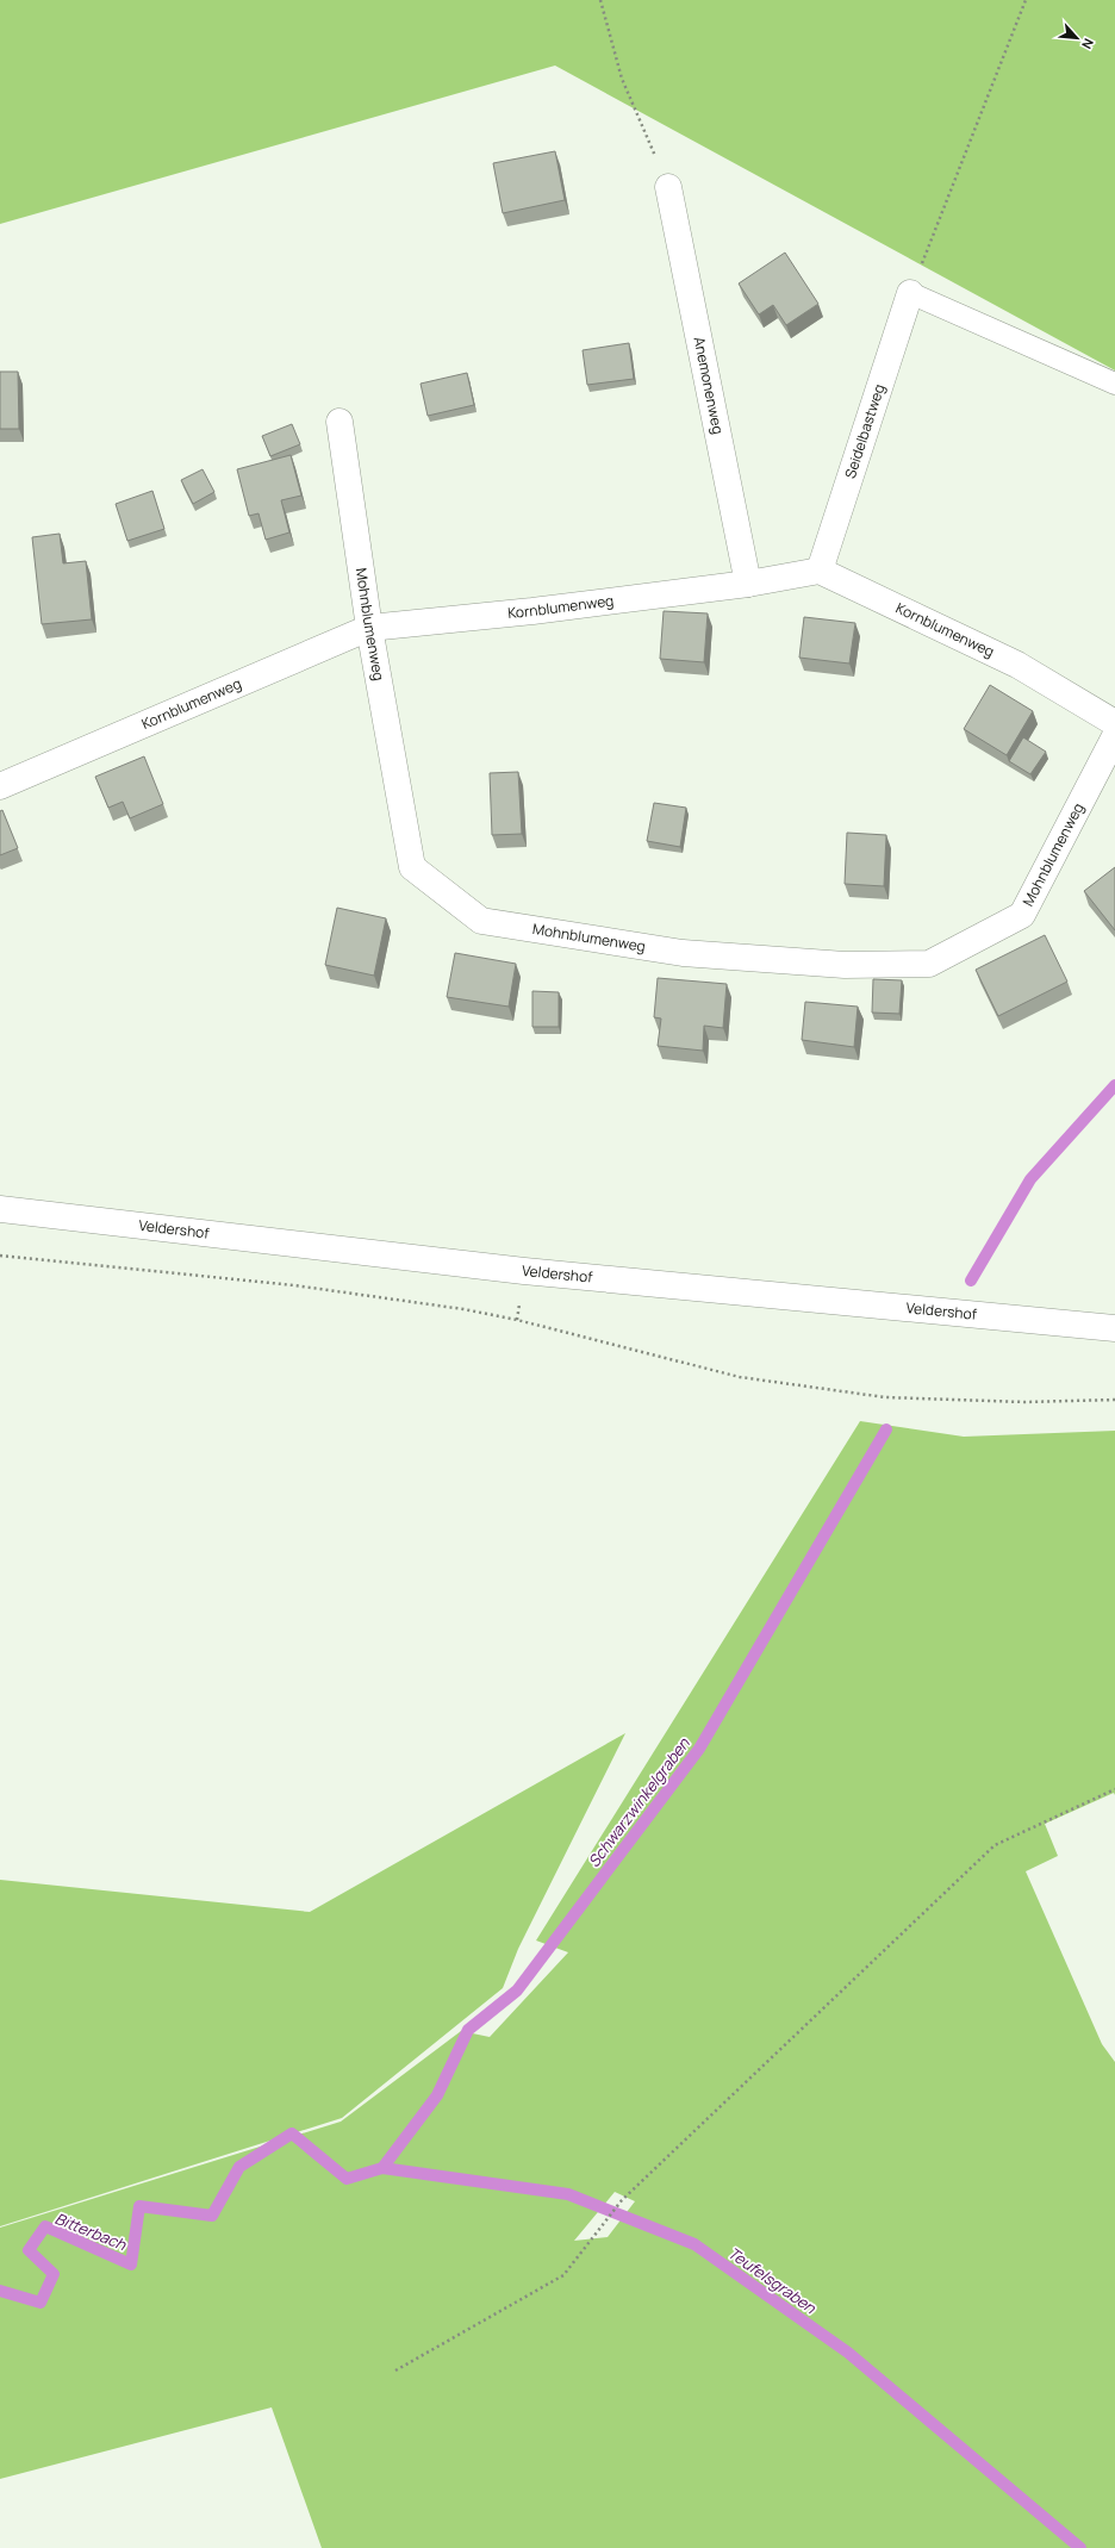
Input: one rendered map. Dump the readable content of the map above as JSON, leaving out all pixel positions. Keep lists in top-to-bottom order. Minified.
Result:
{"streets":{"street":["Anemonenweg","Seidelbastweg","Kornblumenweg","Mohnblumenweg","Veldershof"]},"crossings":[["Anemonenweg","Kornblumenweg"],["Seidelbastweg","Kornblumenweg"],["Kornblumenweg","Mohnblumenweg"]],"water":["Schwarzwinkelgraben","Bitterbach","Teufelsgraben"],"north":"bottom right"}
